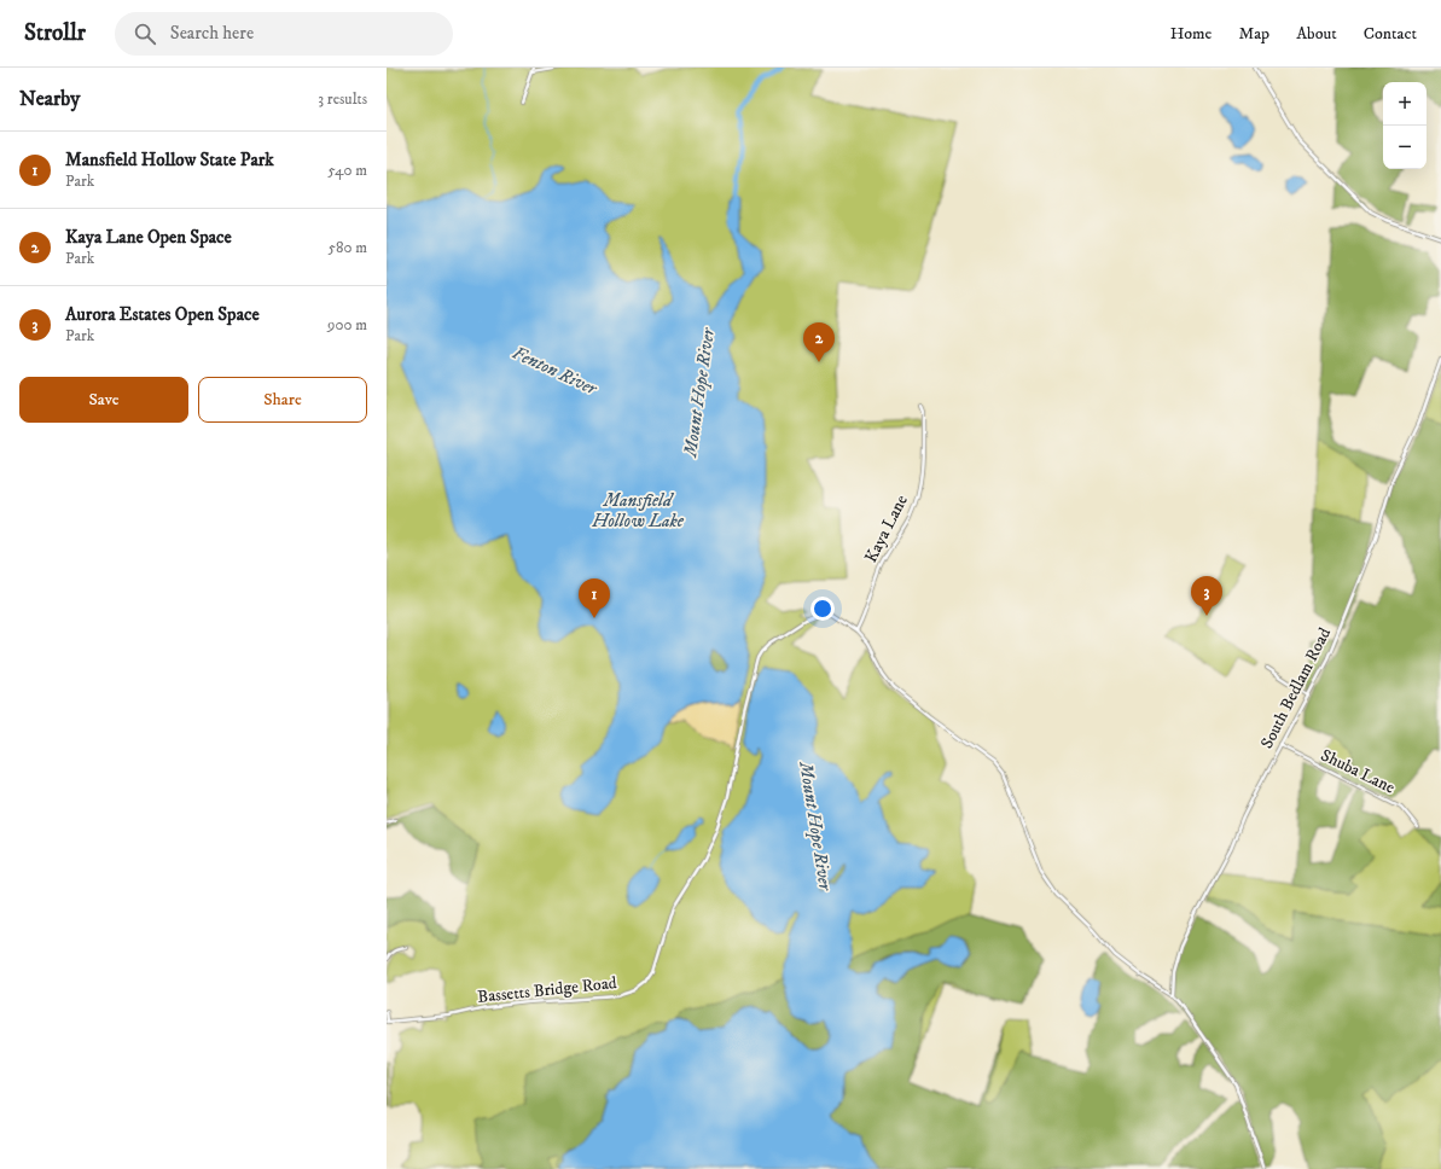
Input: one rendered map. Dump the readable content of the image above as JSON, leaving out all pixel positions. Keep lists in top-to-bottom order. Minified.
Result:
{"streets":{"street":["Kaya Lane","South Bedlam Road","Shuba Lane","Bassetts Bridge Road"]},"crossings":[["Kaya Lane","Bassetts Bridge Road"],["South Bedlam Road","Shuba Lane"]],"water":["Fenton River","Mount Hope River","Mansfield Hollow Lake"],"page":{"header":"Strollr","search":"Search here","nav":["Home","Map","About","Contact"],"heading":["Nearby","3 results"],"map_buttons":["+","−"],"list":[{"mark":"1","name":"Mansfield Hollow State Park","note":"Park","value":"540 m"},{"mark":"2","name":"Kaya Lane Open Space","note":"Park","value":"580 m"},{"mark":"3","name":"Aurora Estates Open Space","note":"Park","value":"900 m"}],"pins":["2","3","1"],"buttons":["Save","Share"]}}
